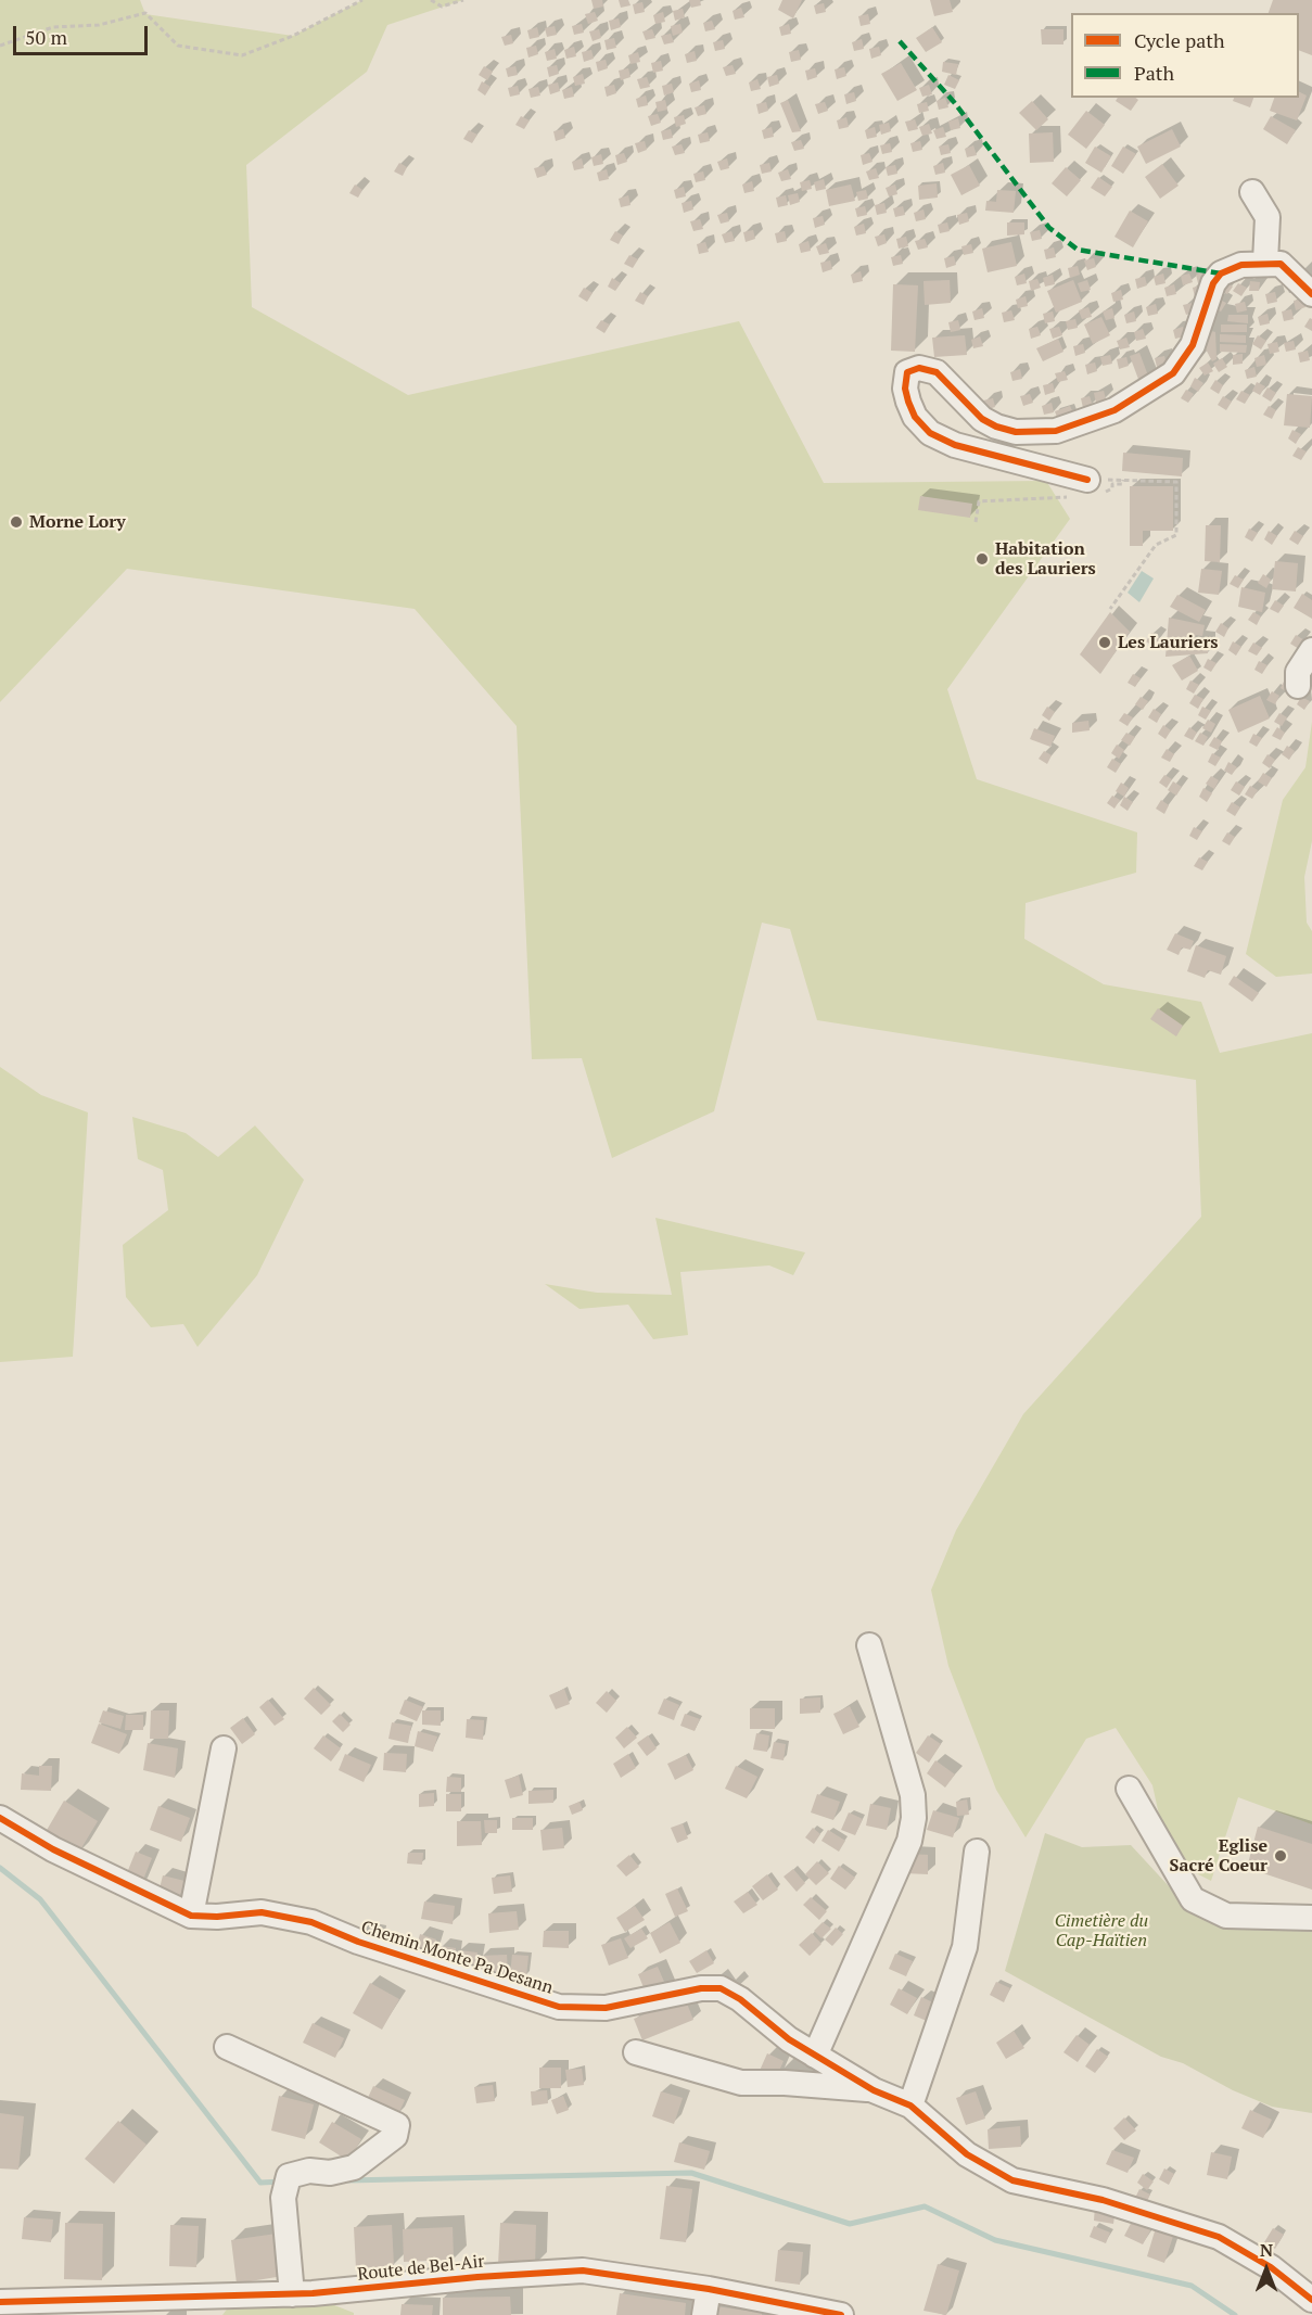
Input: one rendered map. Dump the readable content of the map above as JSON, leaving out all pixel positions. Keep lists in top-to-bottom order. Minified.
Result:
{"streets":{"street":["Chemin Monte Pa Desann","Route de Bel-Air"]},"parks":["Cimetière du Cap-Haïtien"],"places":["Morne Lory","Habitation des Lauriers","Les Lauriers","Eglise Sacré Coeur"],"legend":["Cycle path","Path"],"scale_bar":"50 m","north":"top"}
